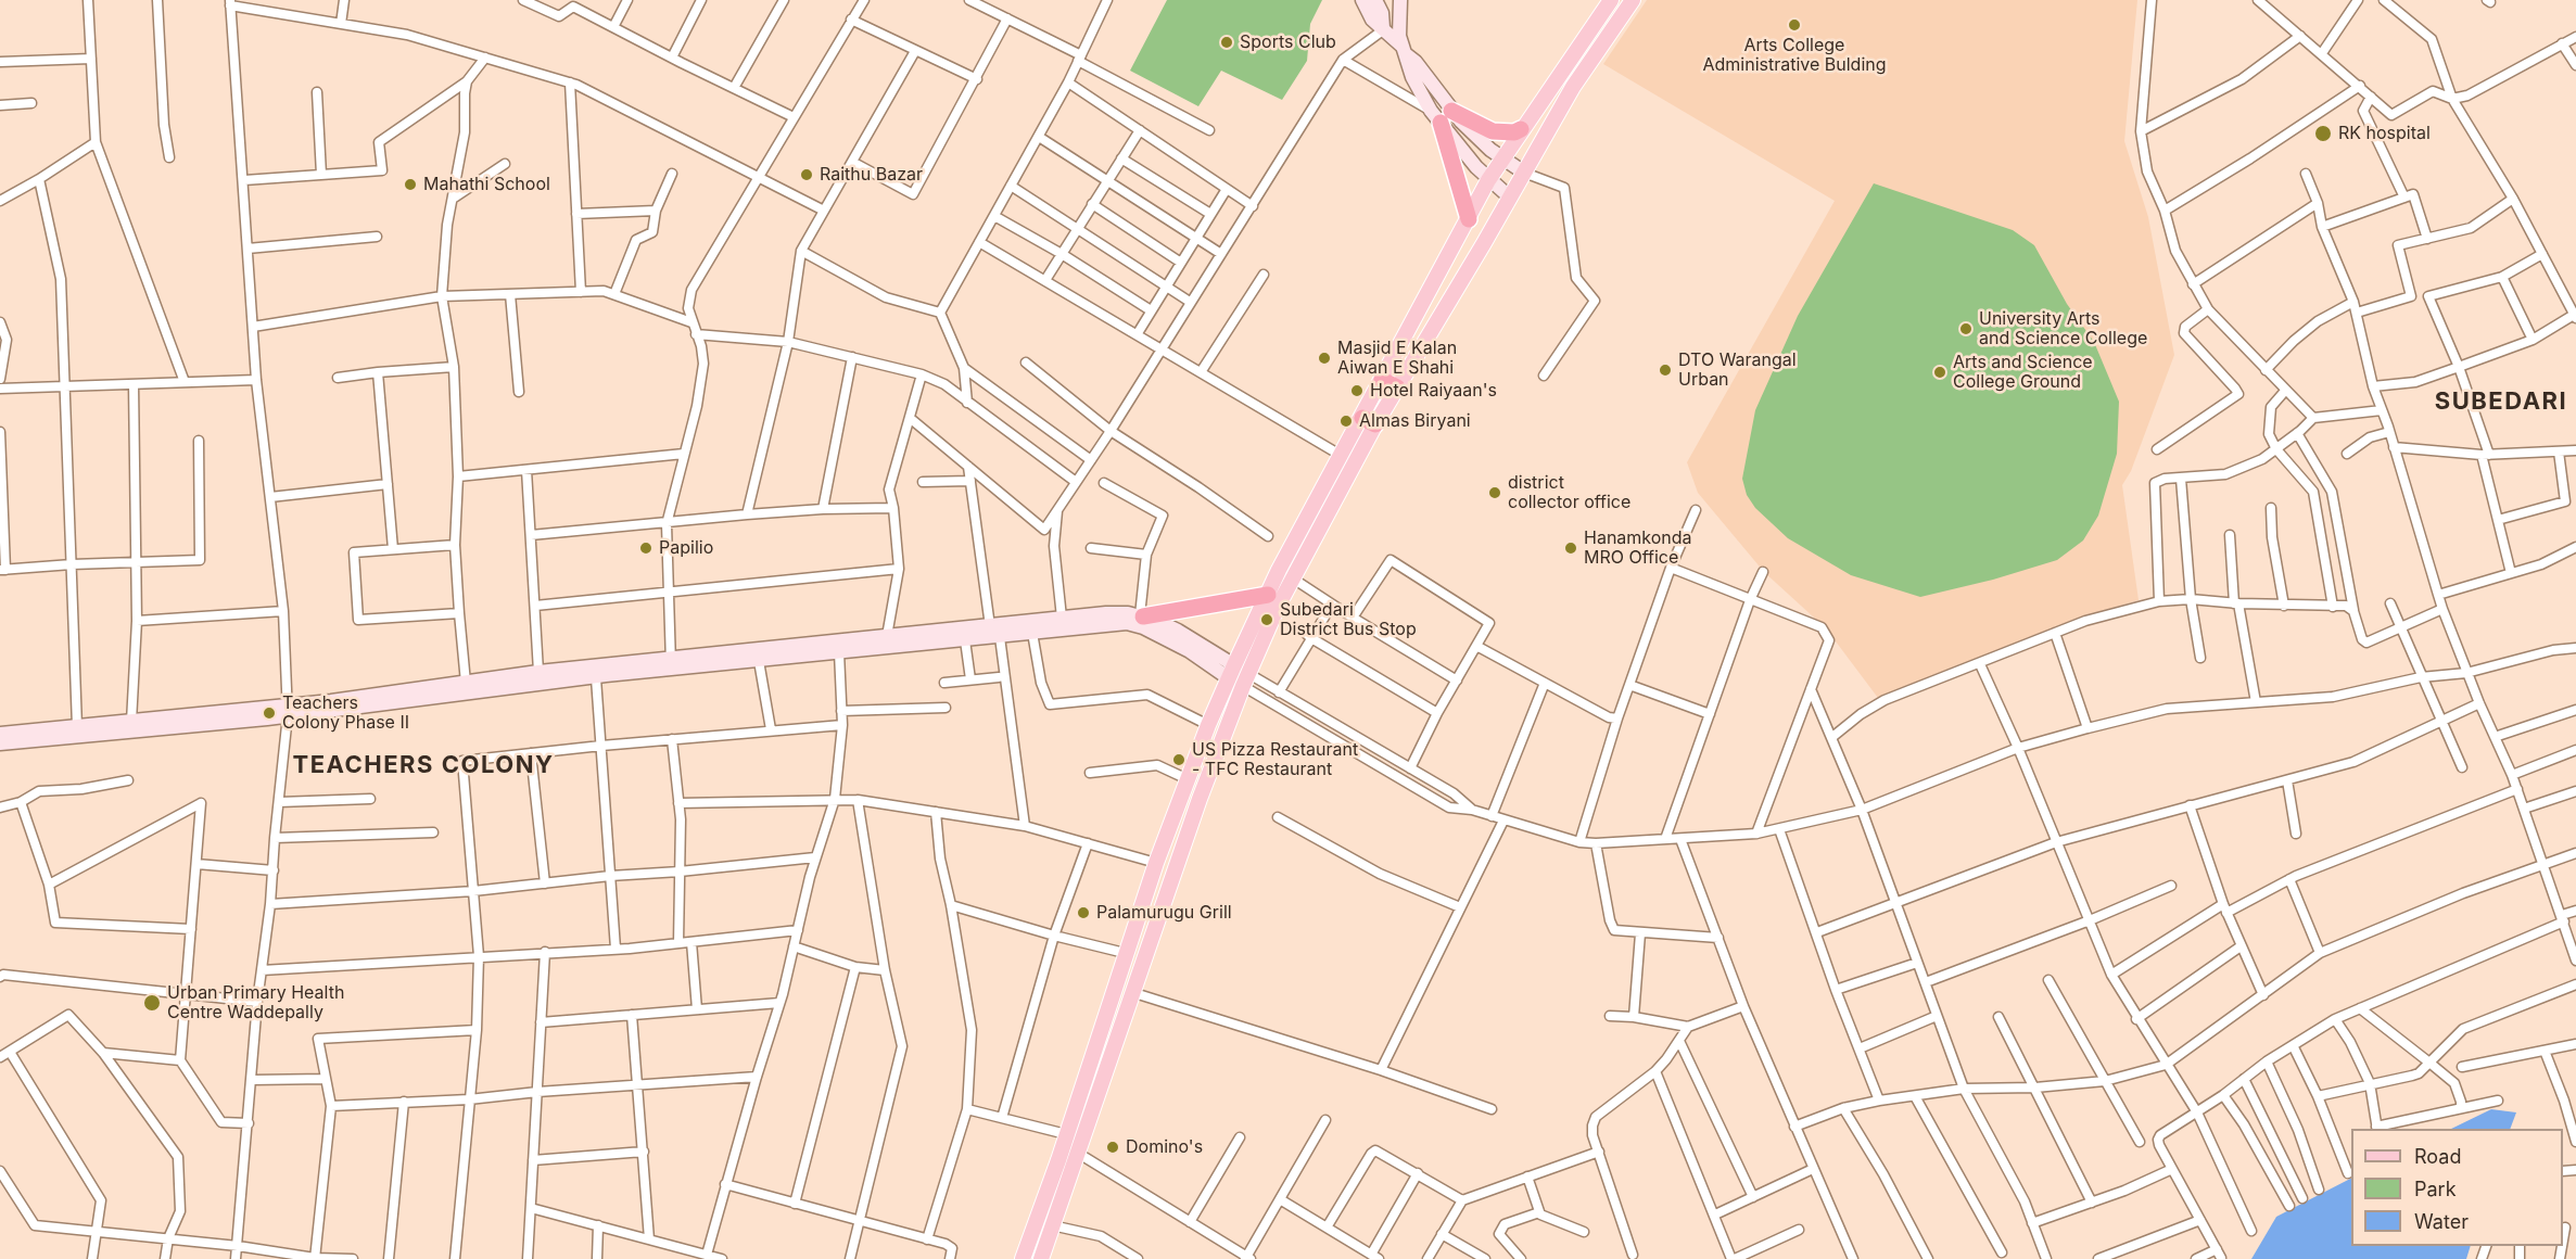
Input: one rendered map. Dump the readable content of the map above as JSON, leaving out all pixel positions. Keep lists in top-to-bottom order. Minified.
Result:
{"districts":["SUBEDARI","TEACHERS COLONY"],"places":["Arts College Administrative Bulding","Sports Club","RK hospital","Raithu Bazar","Mahathi School","University Arts and Science College","Masjid E Kalan Aiwan E Shahi","DTO Warangal Urban","Arts and Science College Ground","Hotel Raiyaan's","Almas Biryani","district collector office","Papilio","Hanamkonda MRO Office","Subedari District Bus Stop","Teachers Colony Phase II","US Pizza Restaurant - TFC Restaurant","Palamurugu Grill","Urban Primary Health Centre Waddepally","Domino's"],"legend":["Road","Park","Water"]}
